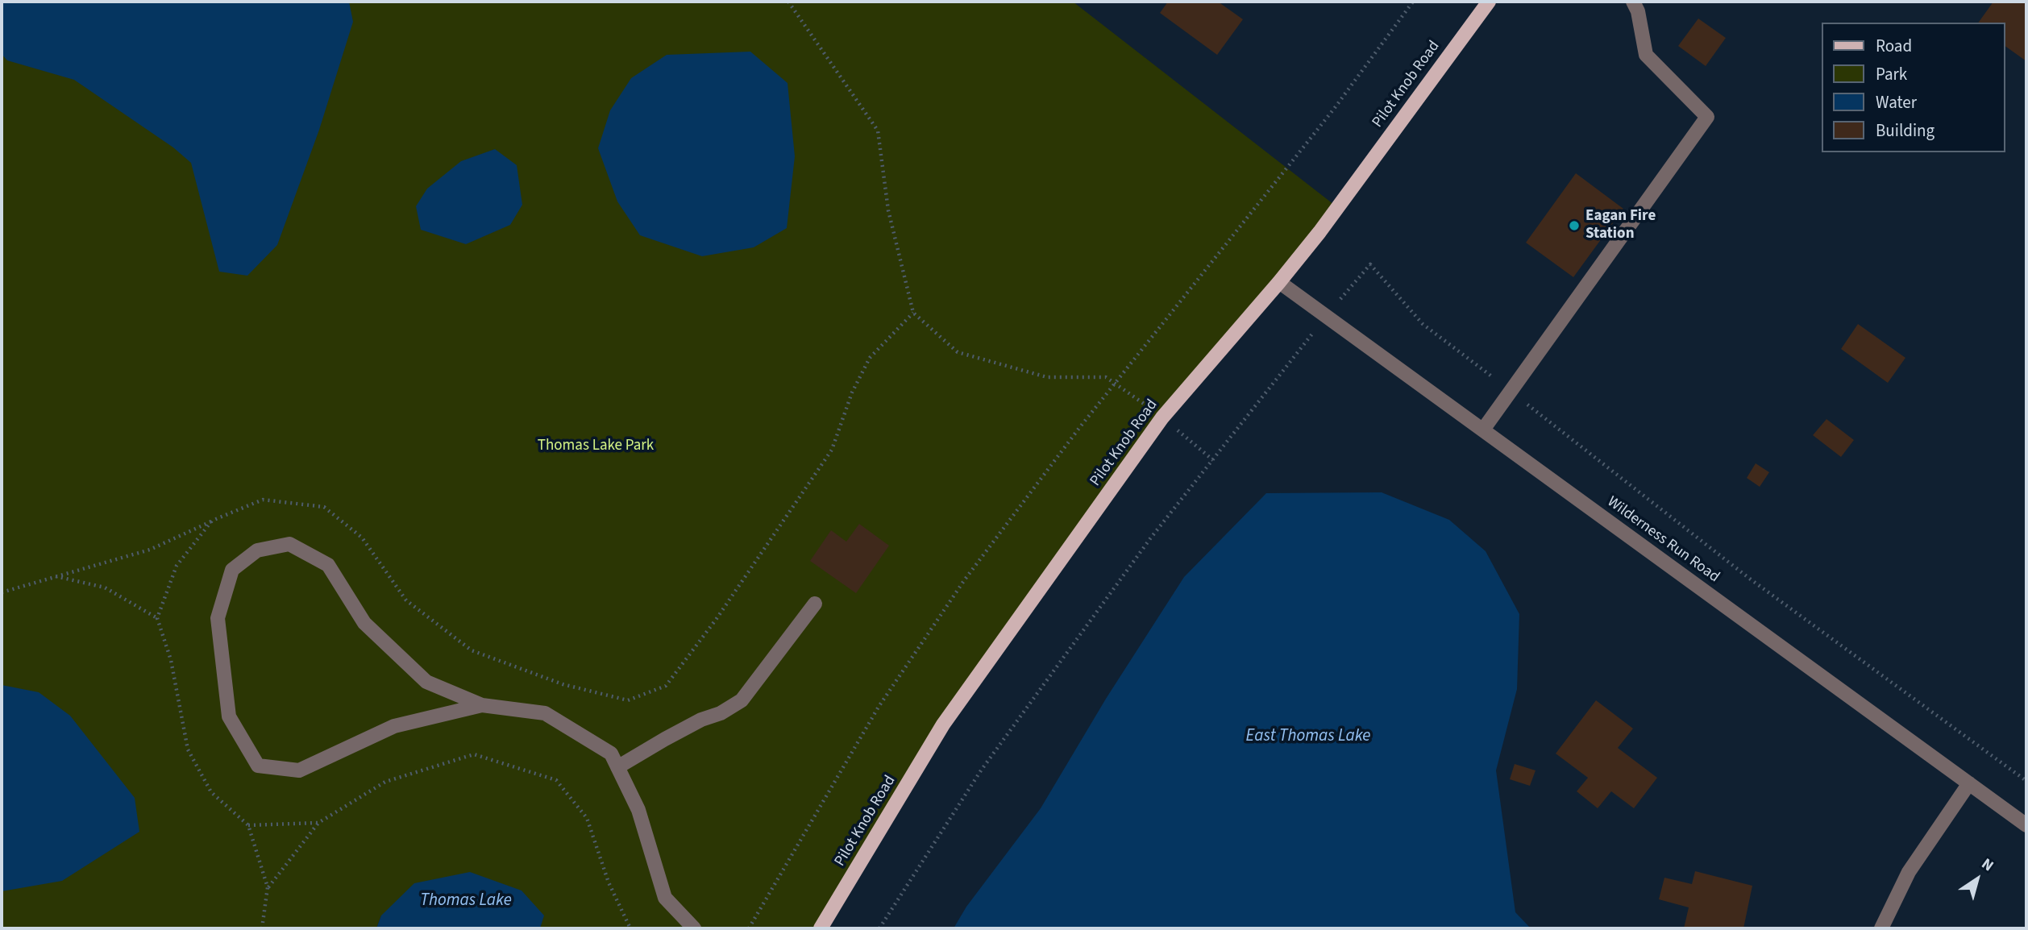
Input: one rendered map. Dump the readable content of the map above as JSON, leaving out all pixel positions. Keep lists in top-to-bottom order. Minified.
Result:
{"streets":{"main road":["Pilot Knob Road"],"street":["Wilderness Run Road"]},"crossings":[["Pilot Knob Road","Wilderness Run Road"]],"water":["East Thomas Lake","Thomas Lake"],"parks":["Thomas Lake Park"],"places":["Eagan Fire Station"],"legend":["Road","Park","Water","Building"],"north":"top right"}
